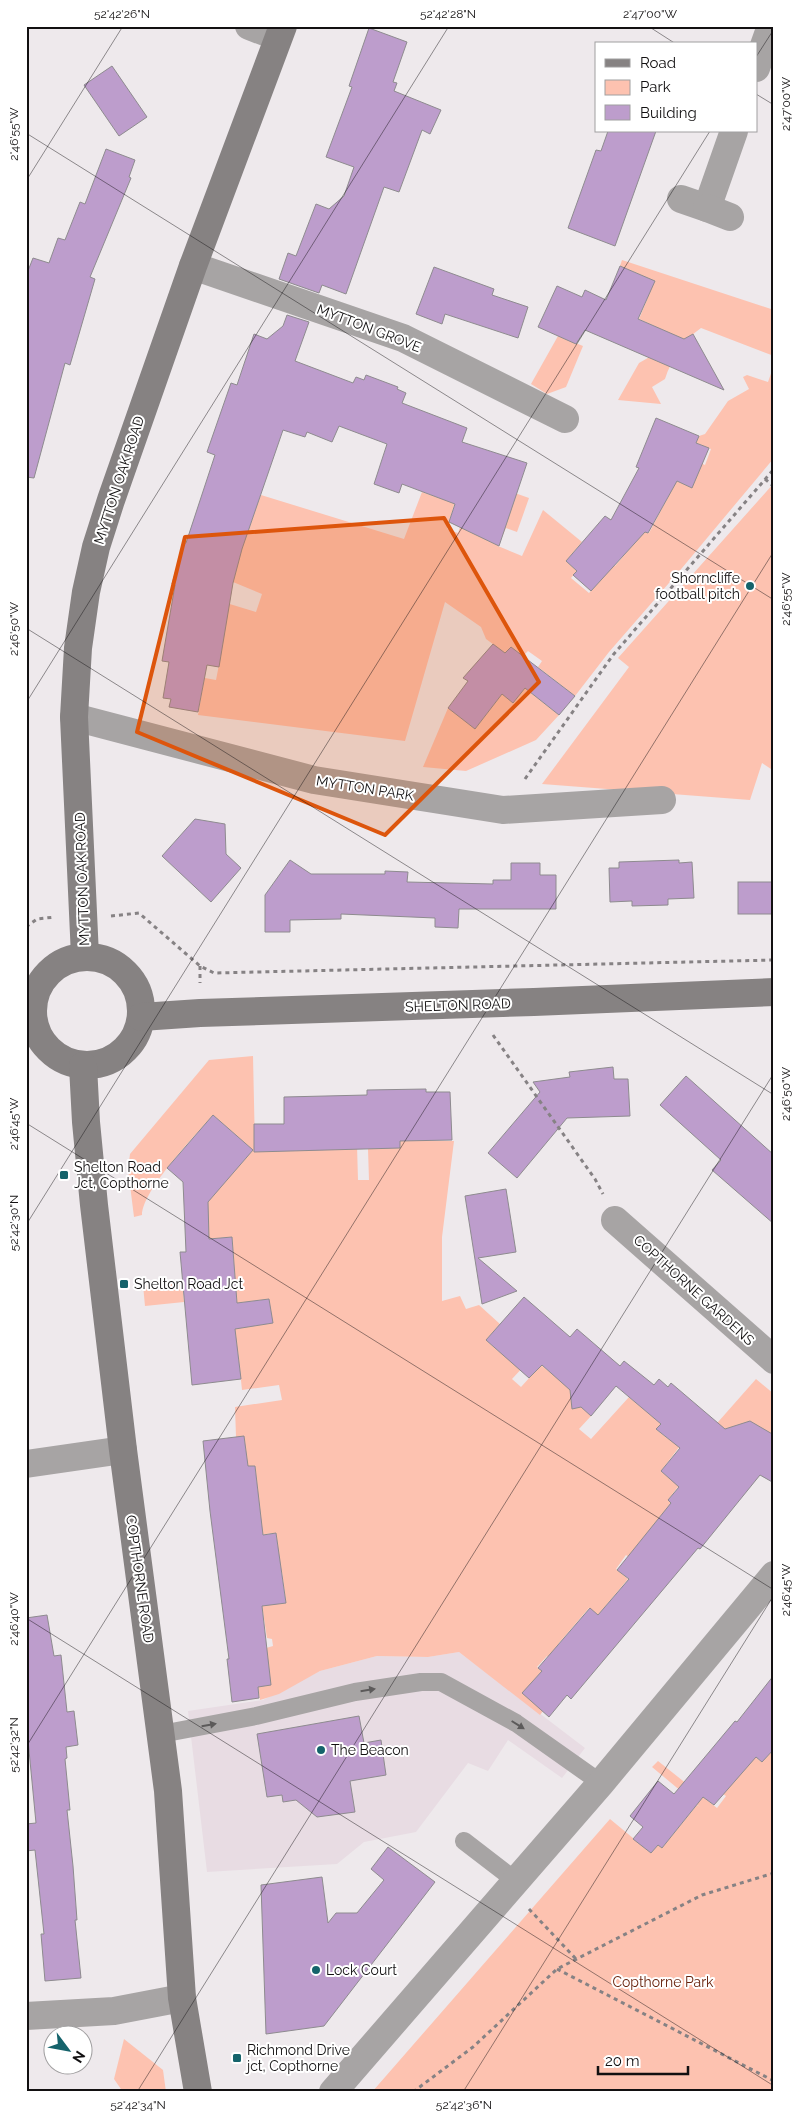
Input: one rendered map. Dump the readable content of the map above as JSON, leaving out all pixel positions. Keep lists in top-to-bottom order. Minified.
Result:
{"streets":{"main road":["MYTTON OAK ROAD","SHELTON ROAD","COPTHORNE ROAD"],"street":["MYTTON GROVE","MYTTON PARK","COPTHORNE GARDENS"]},"crossings":[["MYTTON GROVE","MYTTON OAK ROAD"],["MYTTON OAK ROAD","MYTTON PARK"],["MYTTON OAK ROAD","SHELTON ROAD"],["MYTTON OAK ROAD","COPTHORNE ROAD"],["SHELTON ROAD","COPTHORNE ROAD"]],"parks":["Copthorne Park"],"places":{"other":["Shorncliffe football pitch","The Beacon","Lock Court"],"transit":["Shelton Road Jct, Copthorne","Shelton Road Jct","Richmond Drive jct, Copthorne"]},"legend":["Road","Park","Building"],"scale_bar":"20 m","north":"bottom right","coordinates":["52°42'26\"N","52°42'28\"N","2°47'00\"W","2°46'55\"W","2°46'50\"W","2°46'45\"W","52°42'30\"N","2°46'40\"W","52°42'32\"N","52°42'34\"N","52°42'36\"N"]}
